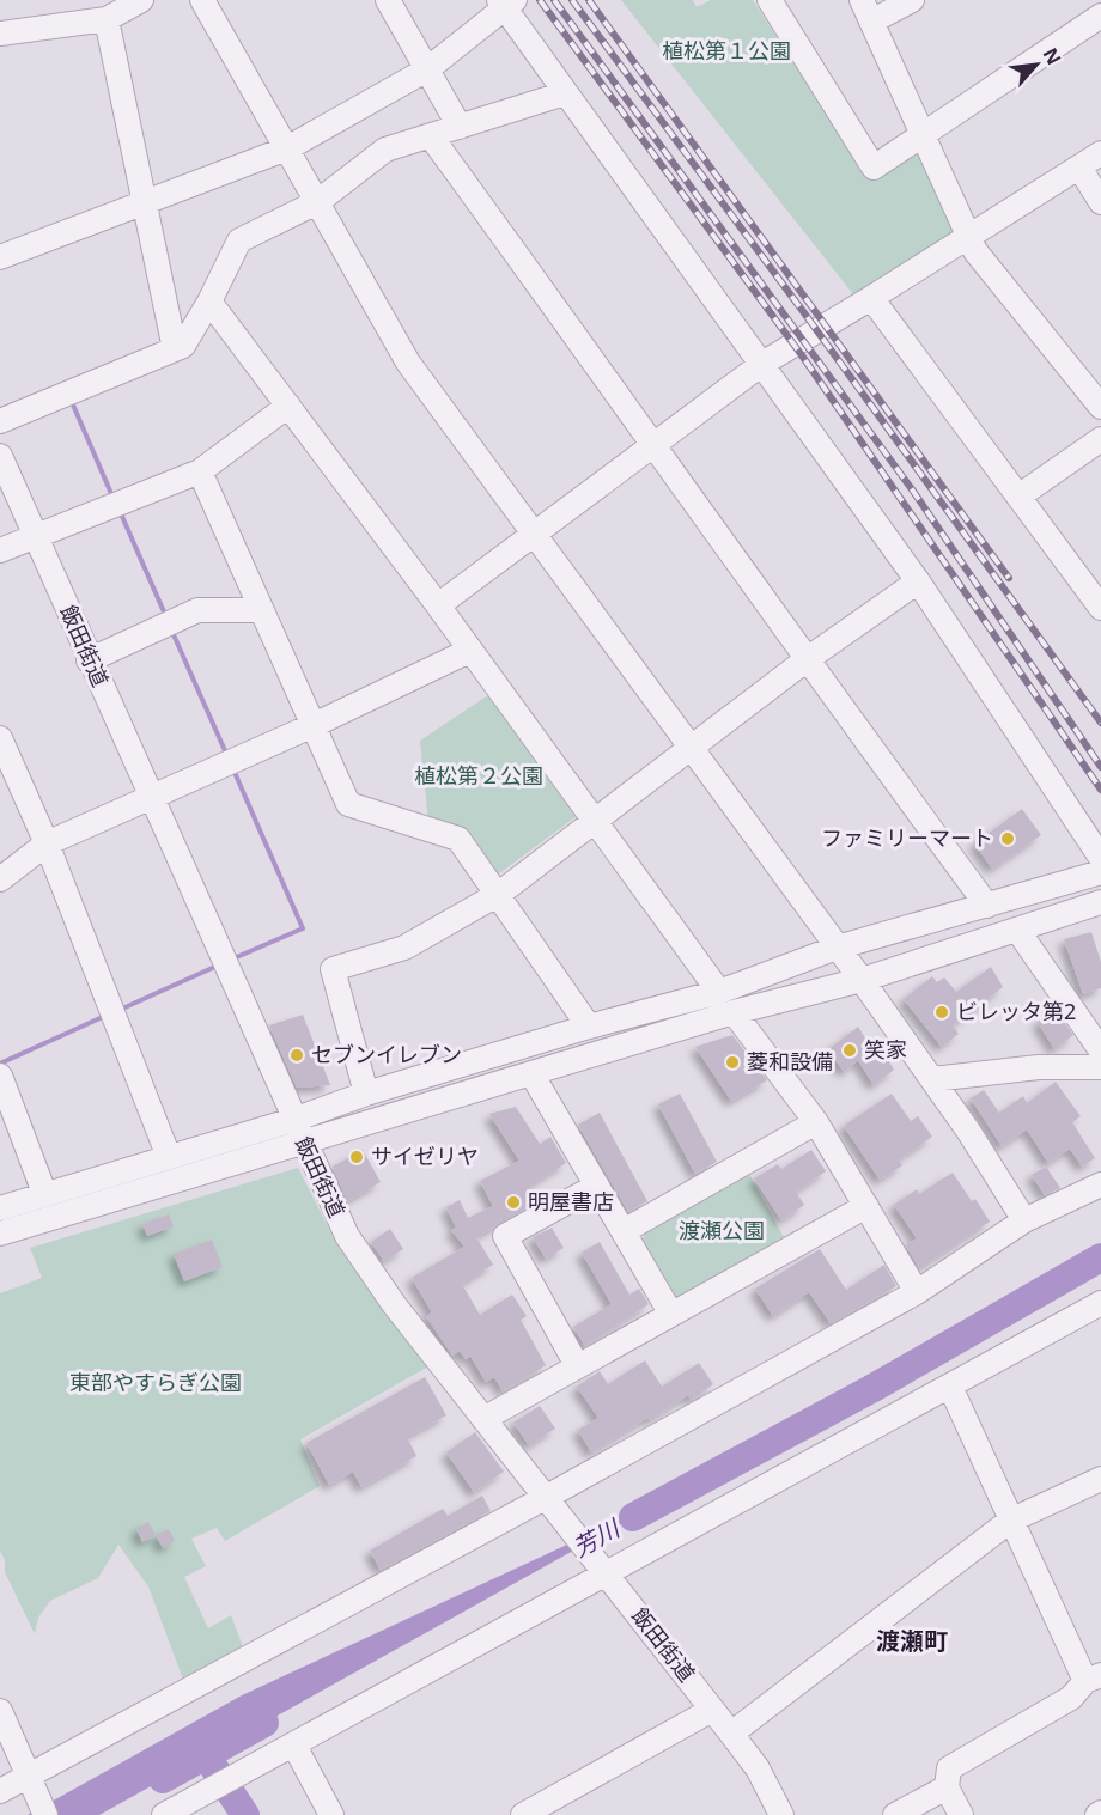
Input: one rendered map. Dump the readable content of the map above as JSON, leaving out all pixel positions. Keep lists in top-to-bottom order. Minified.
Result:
{"streets":{"street":["飯田街道"]},"districts":["渡瀬町"],"water":["芳川"],"parks":["植松第１公園","植松第２公園","渡瀬公園","東部やすらぎ公園"],"places":["ファミリーマート","ビレッタ第2","笑家","セブンイレブン","菱和設備","サイゼリヤ","明屋書店"],"north":"top right"}
